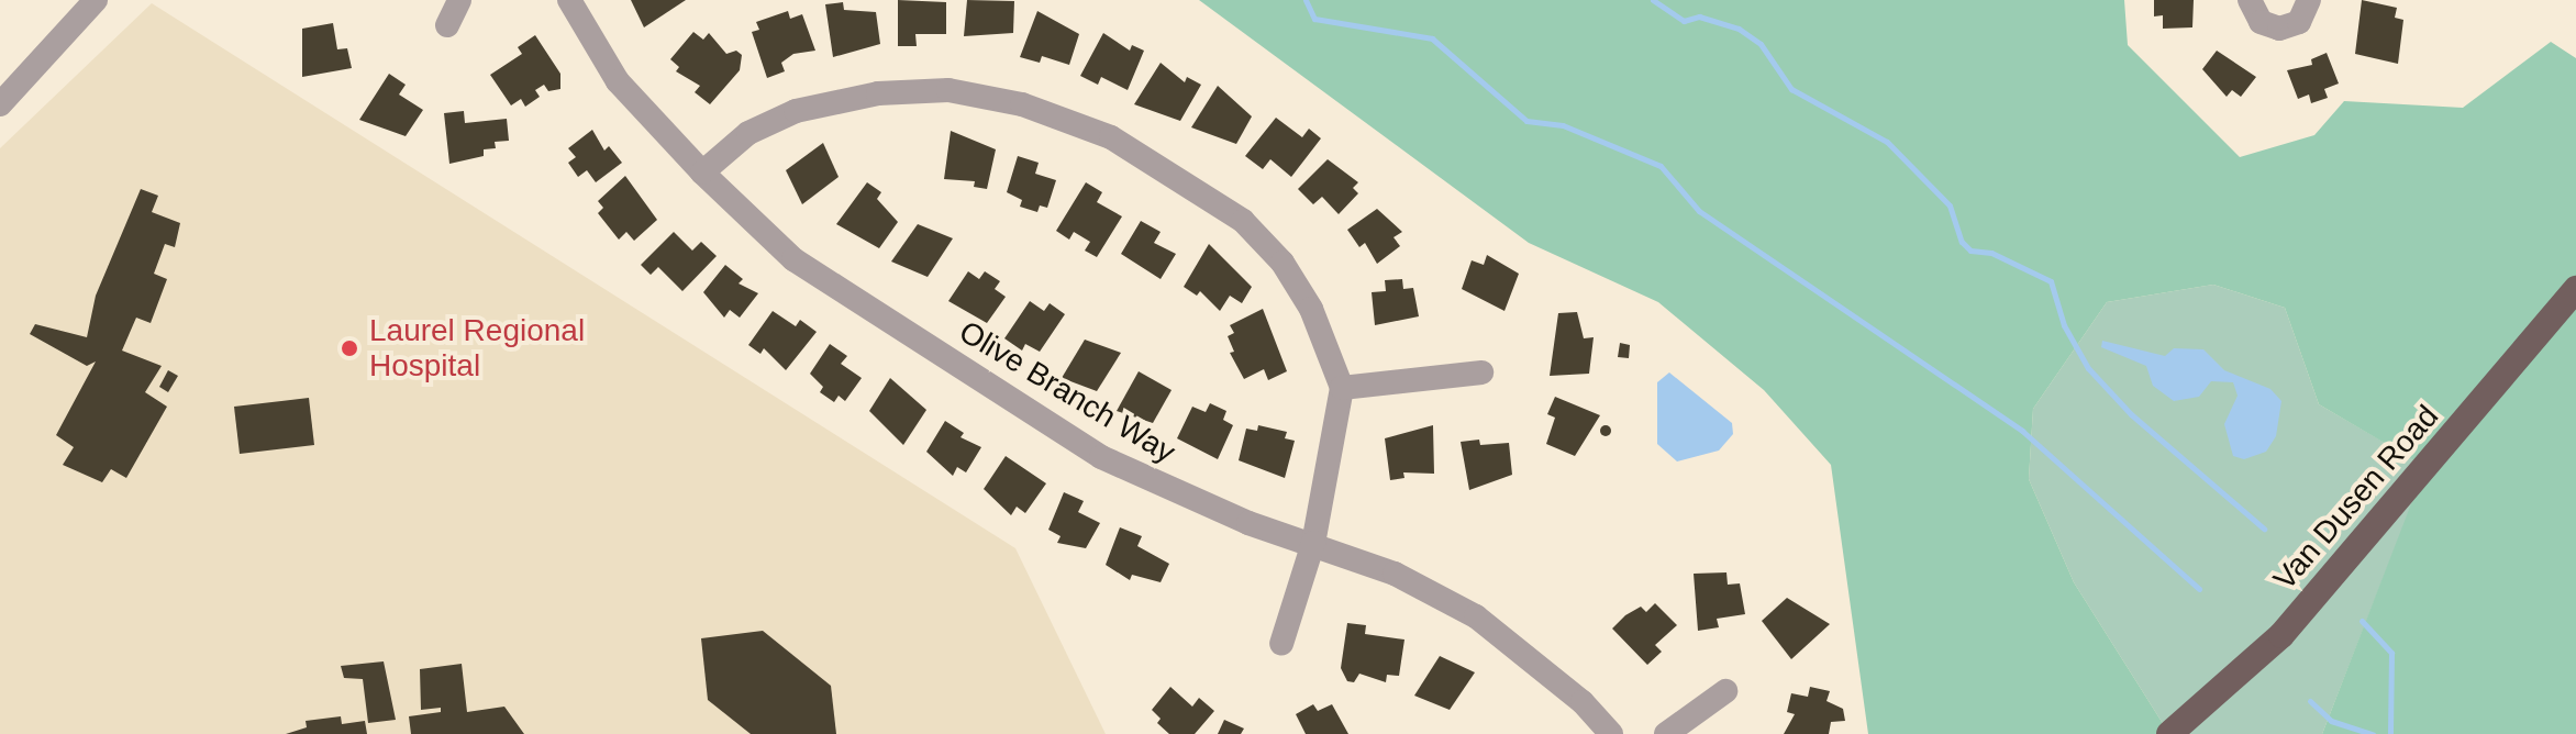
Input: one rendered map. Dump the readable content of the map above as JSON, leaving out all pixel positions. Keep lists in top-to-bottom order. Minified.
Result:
{"streets":{"main road":["Van Dusen Road"],"street":["Olive Branch Way"]},"places":["Laurel Regional Hospital"]}
